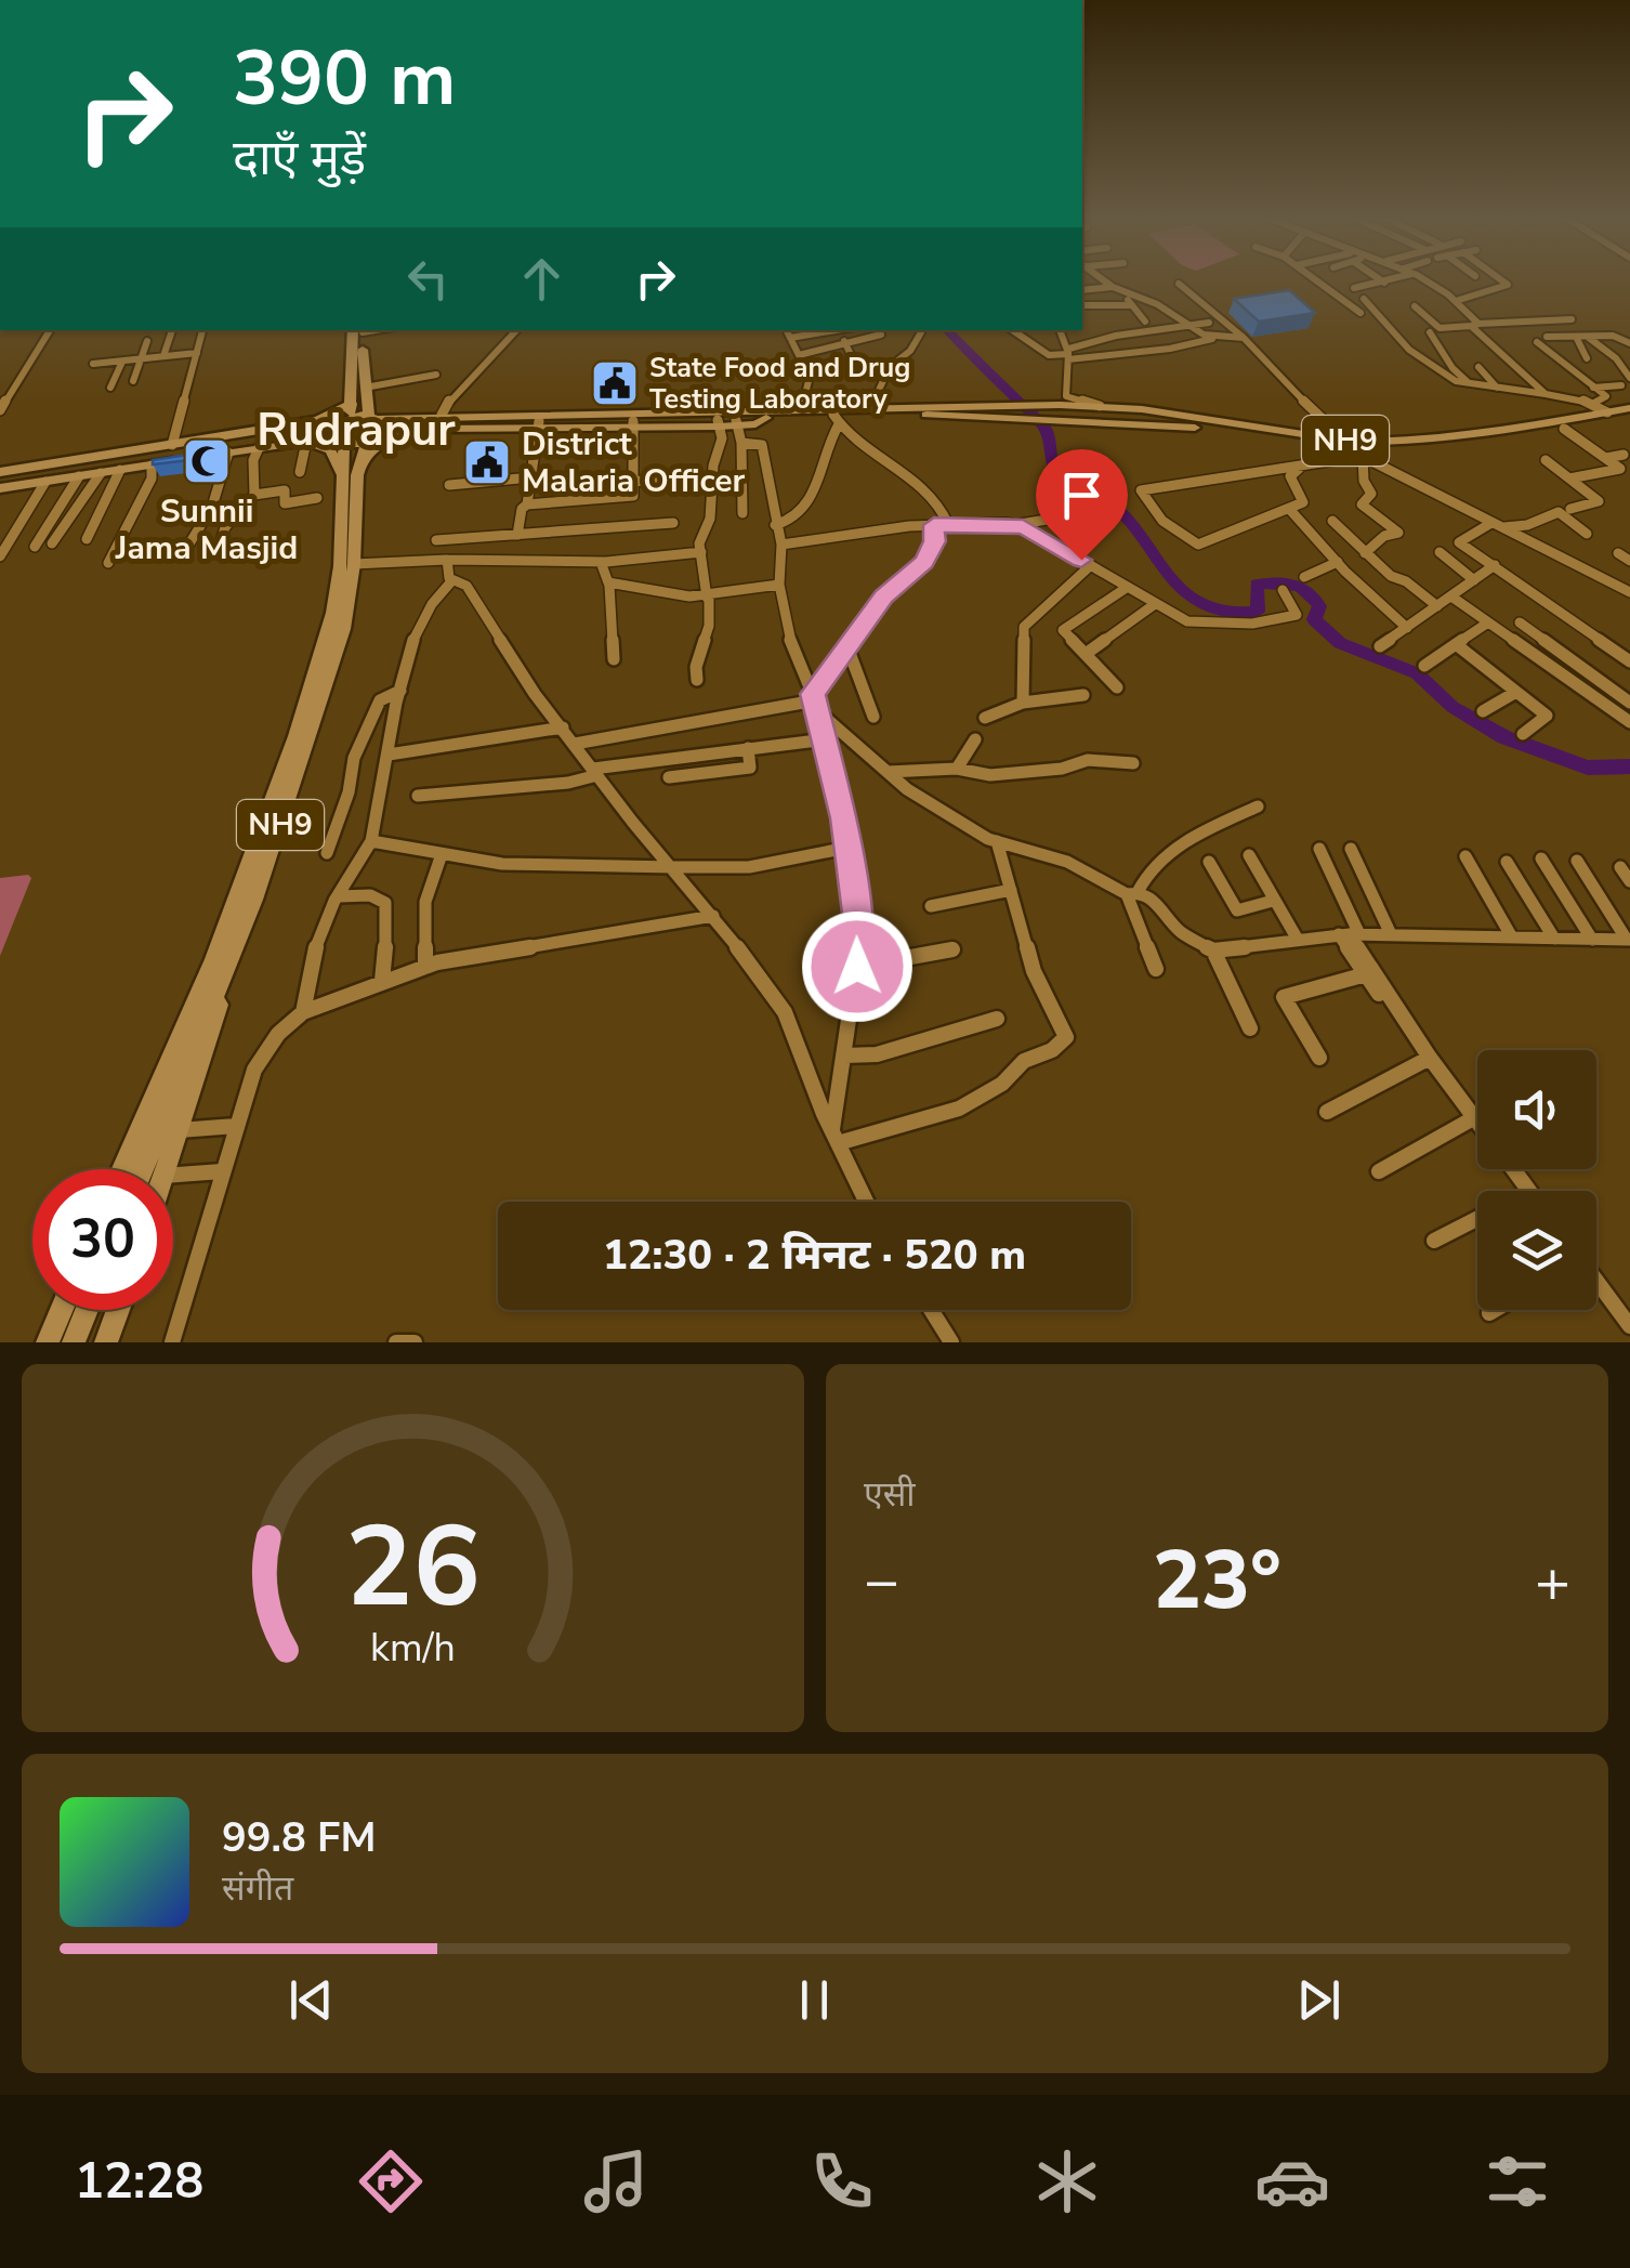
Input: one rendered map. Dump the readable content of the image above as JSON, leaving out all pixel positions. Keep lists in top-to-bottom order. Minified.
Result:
{"streets":{"highway":["NH9"]},"districts":["Rudrapur"],"places":{"public building":["State Food and Drug Testing Laboratory","District Malaria Officer"],"mosque":["Sunnii Jama Masjid"]},"page":{"turn":["390 m","दाएँ मुड़ें"],"limit":"30","trip":"12:30 · 2 मिनट · 520 m","tile":"एसी","heat":["−","23°","+"],"song":["99.8 FM","संगीत"],"tabs":"12:28","gauge":["26","km/h"]}}
